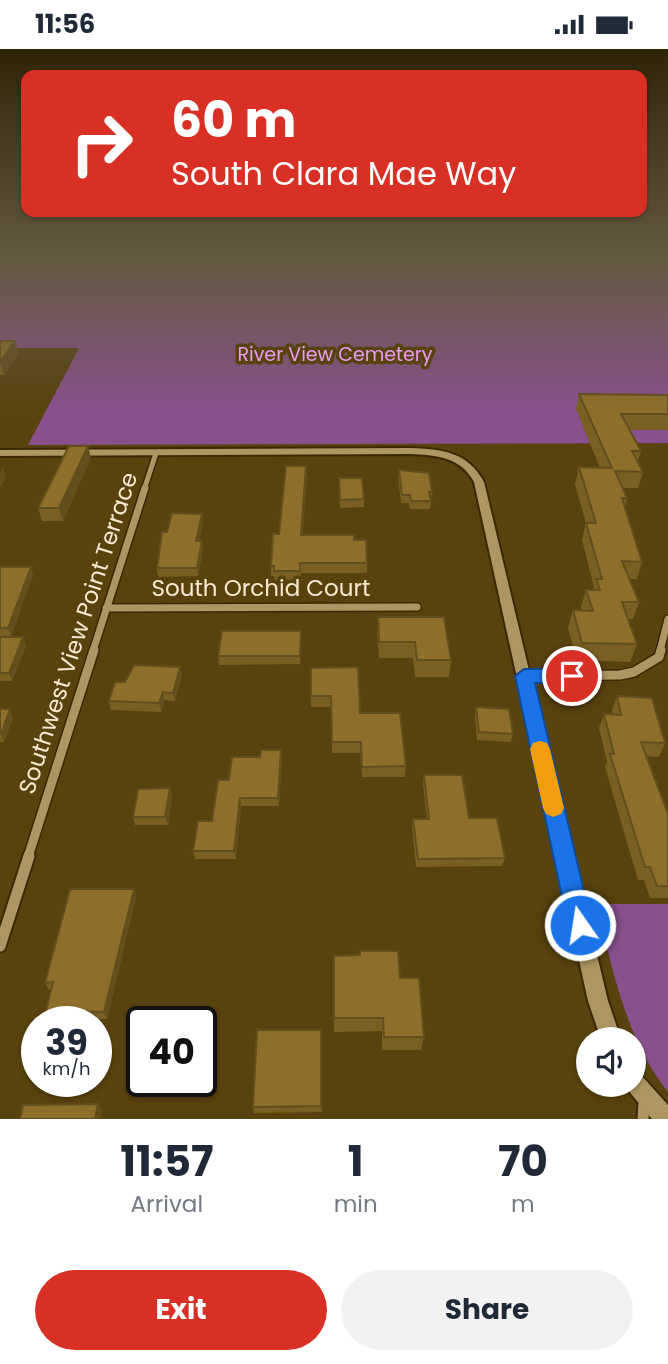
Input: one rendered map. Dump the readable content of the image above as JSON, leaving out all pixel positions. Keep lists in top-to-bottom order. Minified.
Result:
{"streets":{"street":["South Orchid Court","Southwest View Point Terrace"]},"crossings":[["South Orchid Court","Southwest View Point Terrace"]],"parks":["River View Cemetery"],"page":{"status":"11:56","turn":["60 m","South Clara Mae Way"],"speed":"39 km/h","limit":"40","eta":["11:57","Arrival","1","min","70","m"],"buttons":["Exit","Share"]}}
